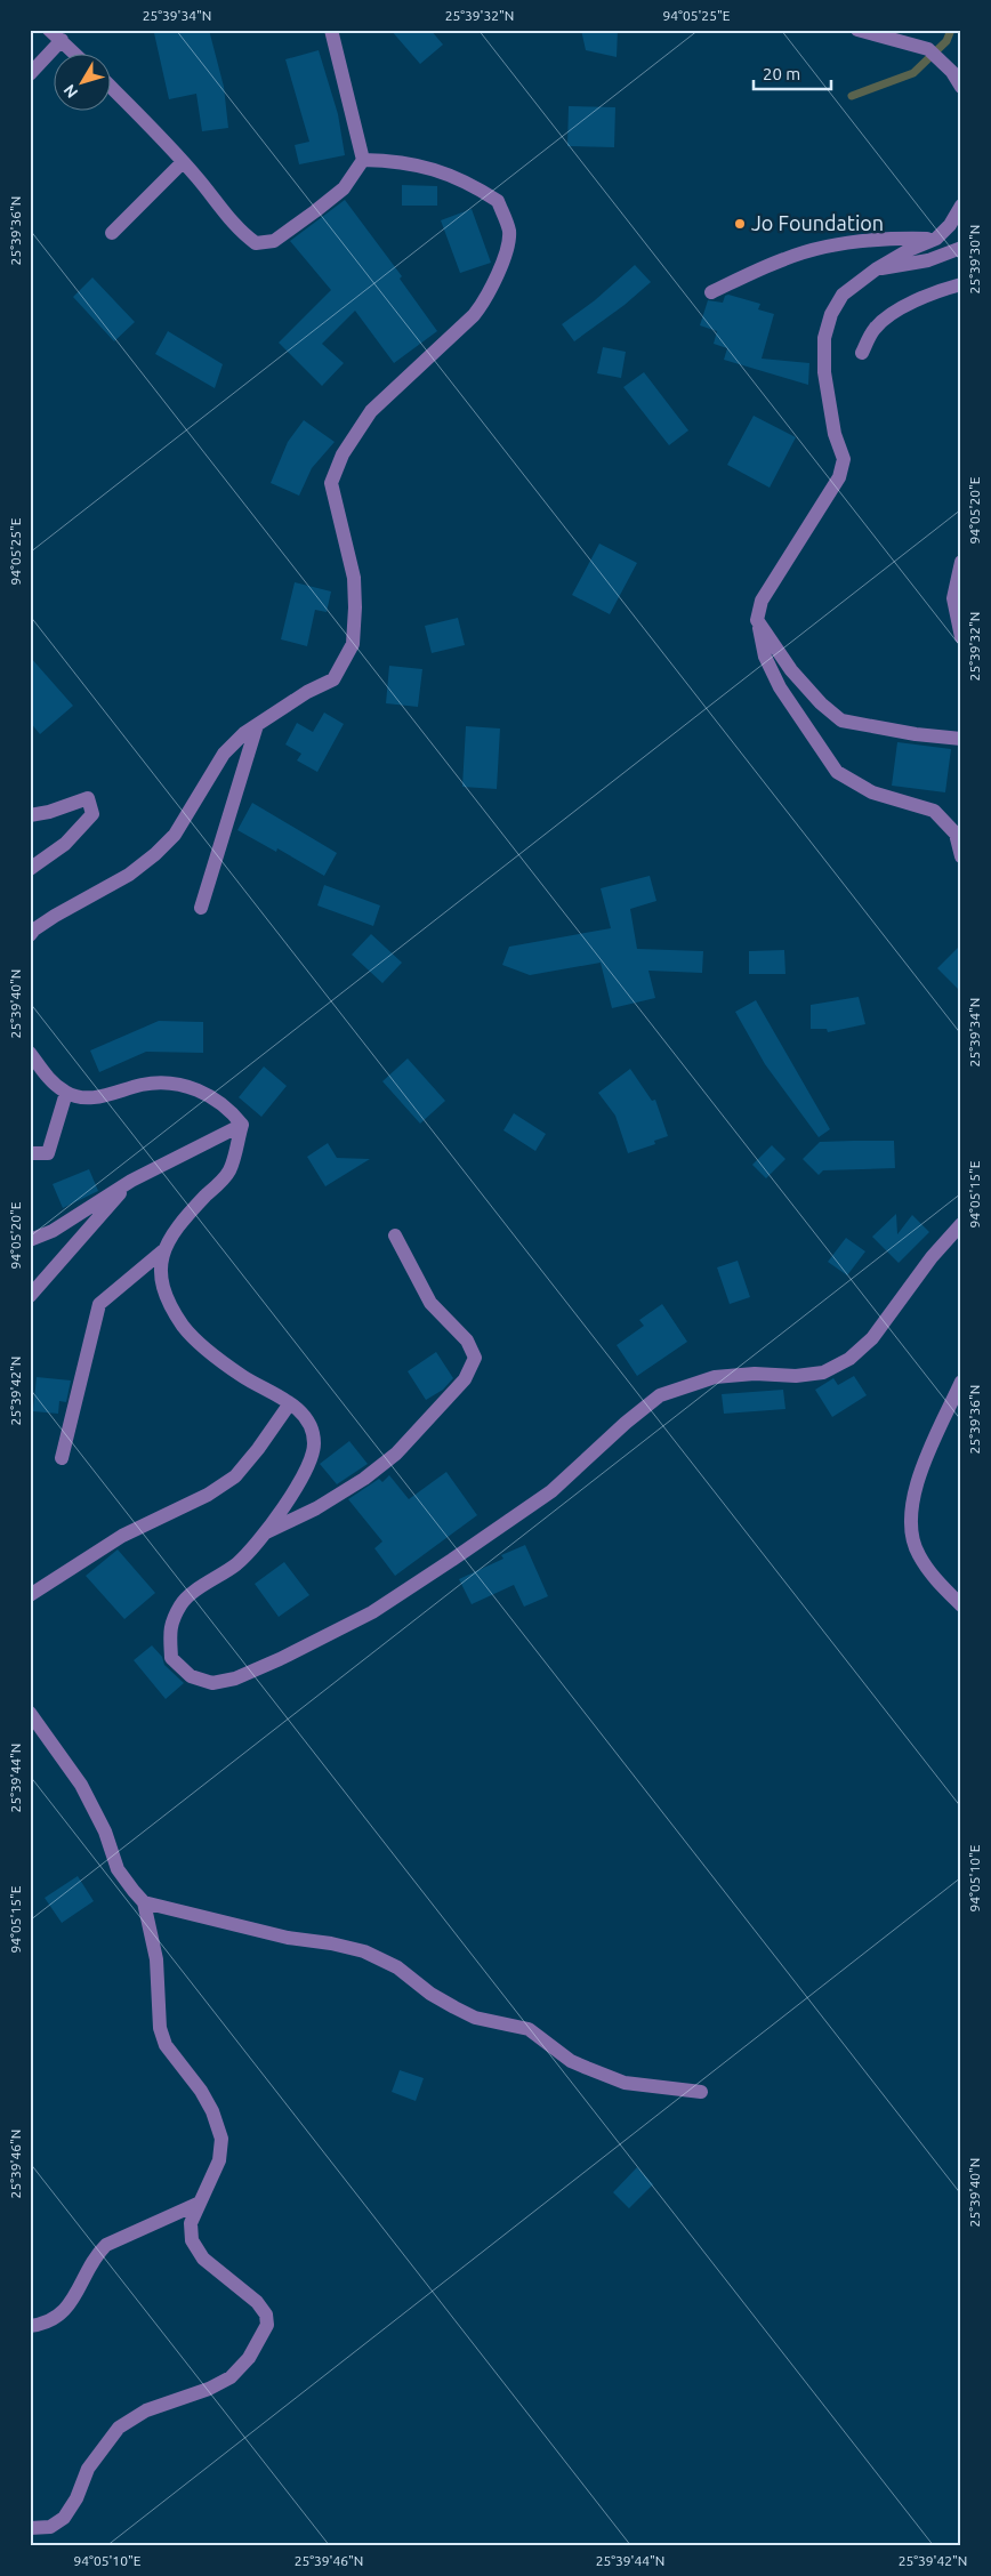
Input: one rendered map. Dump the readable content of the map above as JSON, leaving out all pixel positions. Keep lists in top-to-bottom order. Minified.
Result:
{"places":["Jo Foundation"],"scale_bar":"20 m","north":"bottom left","coordinates":["25°39'34\"N","25°39'32\"N","94°05'25\"E","25°39'36\"N","25°39'30\"N","94°05'20\"E","25°39'40\"N","94°05'15\"E","25°39'42\"N","25°39'44\"N","94°05'10\"E","25°39'46\"N"]}
